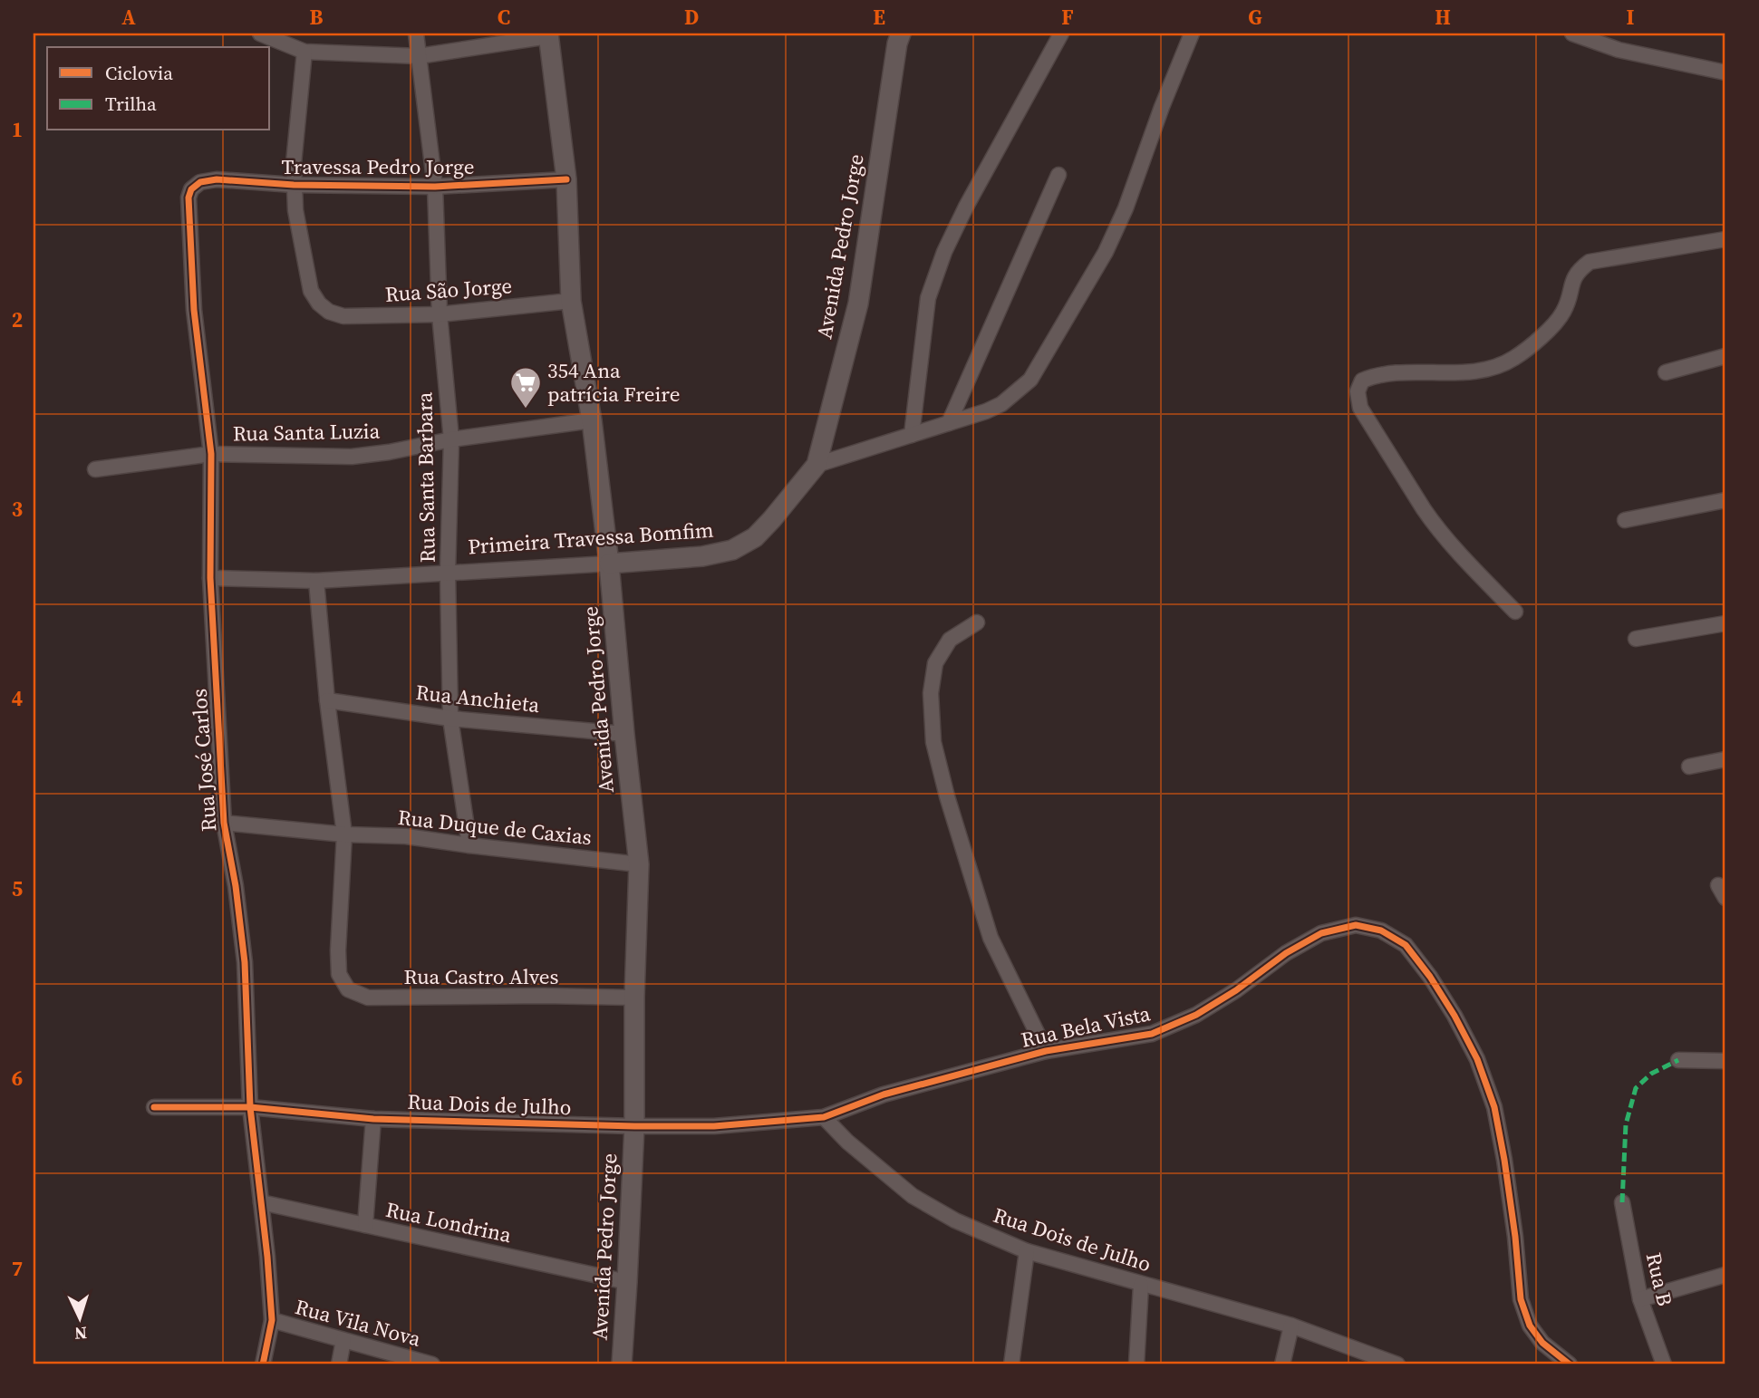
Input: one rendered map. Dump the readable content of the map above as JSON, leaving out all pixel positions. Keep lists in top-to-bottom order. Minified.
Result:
{"streets":{"street":["Travessa Pedro Jorge","Avenida Pedro Jorge","Rua São Jorge","Rua Santa Luzia","Rua Santa Barbara","Primeira Travessa Bomfim","Rua Anchieta","Rua José Carlos","Rua Duque de Caxias","Rua Castro Alves","Rua Bela Vista","Rua Dois de Julho","Rua Londrina","Rua B","Rua Vila Nova"]},"crossings":[["Travessa Pedro Jorge","Avenida Pedro Jorge"],["Travessa Pedro Jorge","Rua São Jorge"],["Travessa Pedro Jorge","Rua Santa Barbara"],["Travessa Pedro Jorge","Rua José Carlos"],["Avenida Pedro Jorge","Rua São Jorge"],["Avenida Pedro Jorge","Rua Santa Luzia"],["Avenida Pedro Jorge","Primeira Travessa Bomfim"],["Avenida Pedro Jorge","Rua Anchieta"],["Avenida Pedro Jorge","Rua Duque de Caxias"],["Avenida Pedro Jorge","Rua Castro Alves"],["Avenida Pedro Jorge","Rua Dois de Julho"],["Avenida Pedro Jorge","Rua Londrina"],["Rua São Jorge","Rua Santa Barbara"],["Rua Santa Luzia","Rua Santa Barbara"],["Rua Santa Luzia","Rua José Carlos"],["Rua Santa Barbara","Primeira Travessa Bomfim"],["Rua Santa Barbara","Rua Anchieta"],["Rua Santa Barbara","Rua Duque de Caxias"],["Primeira Travessa Bomfim","Rua José Carlos"],["Rua José Carlos","Rua Duque de Caxias"],["Rua José Carlos","Rua Dois de Julho"],["Rua José Carlos","Rua Londrina"],["Rua José Carlos","Rua Vila Nova"],["Rua Duque de Caxias","Rua Castro Alves"],["Rua Bela Vista","Rua Dois de Julho"]],"places":{"supermarket":["354 Ana patrícia Freire"]},"legend":["Ciclovia","Trilha"],"north":"bottom","grid":{"columns":["A","B","C","D","E","F","G","H","I"],"rows":["1","2","3","4","5","6","7"]}}
